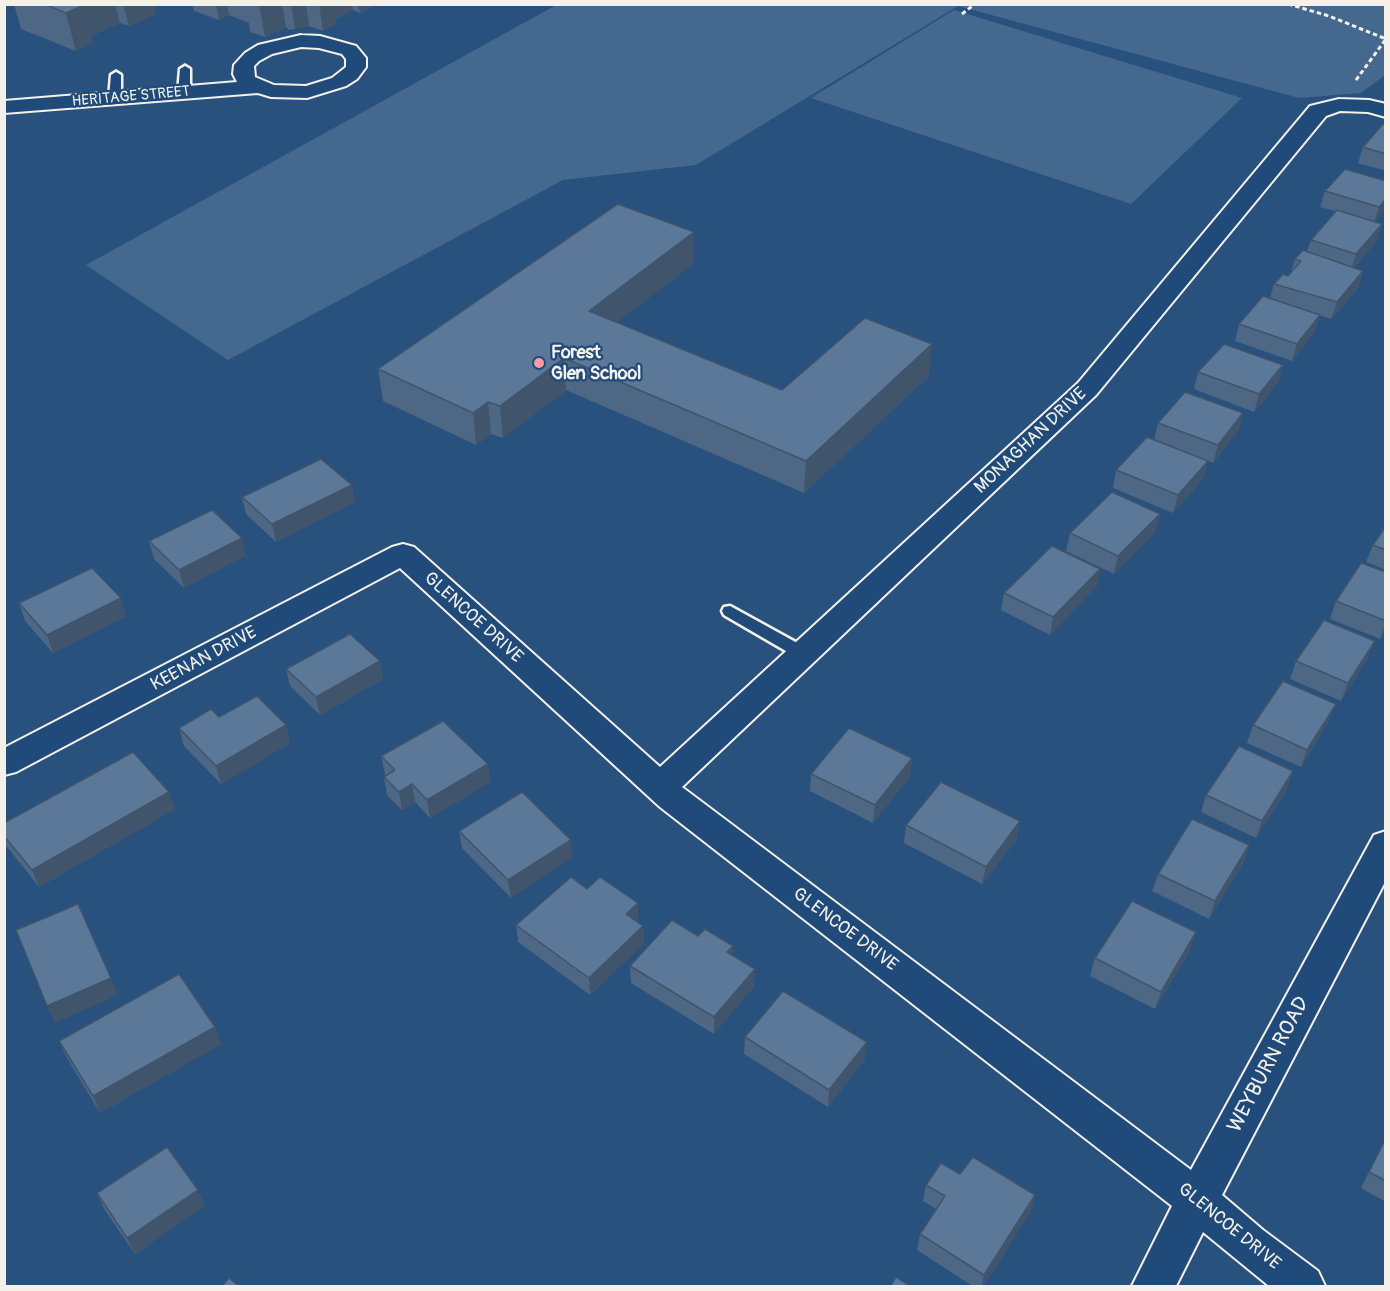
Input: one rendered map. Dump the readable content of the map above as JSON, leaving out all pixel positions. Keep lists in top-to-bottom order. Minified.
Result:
{"streets":{"street":["HERITAGE STREET","MONAGHAN DRIVE","GLENCOE DRIVE","KEENAN DRIVE","WEYBURN ROAD"]},"crossings":[["MONAGHAN DRIVE","GLENCOE DRIVE"],["GLENCOE DRIVE","KEENAN DRIVE"],["GLENCOE DRIVE","WEYBURN ROAD"]],"places":["Forest Glen School"]}
